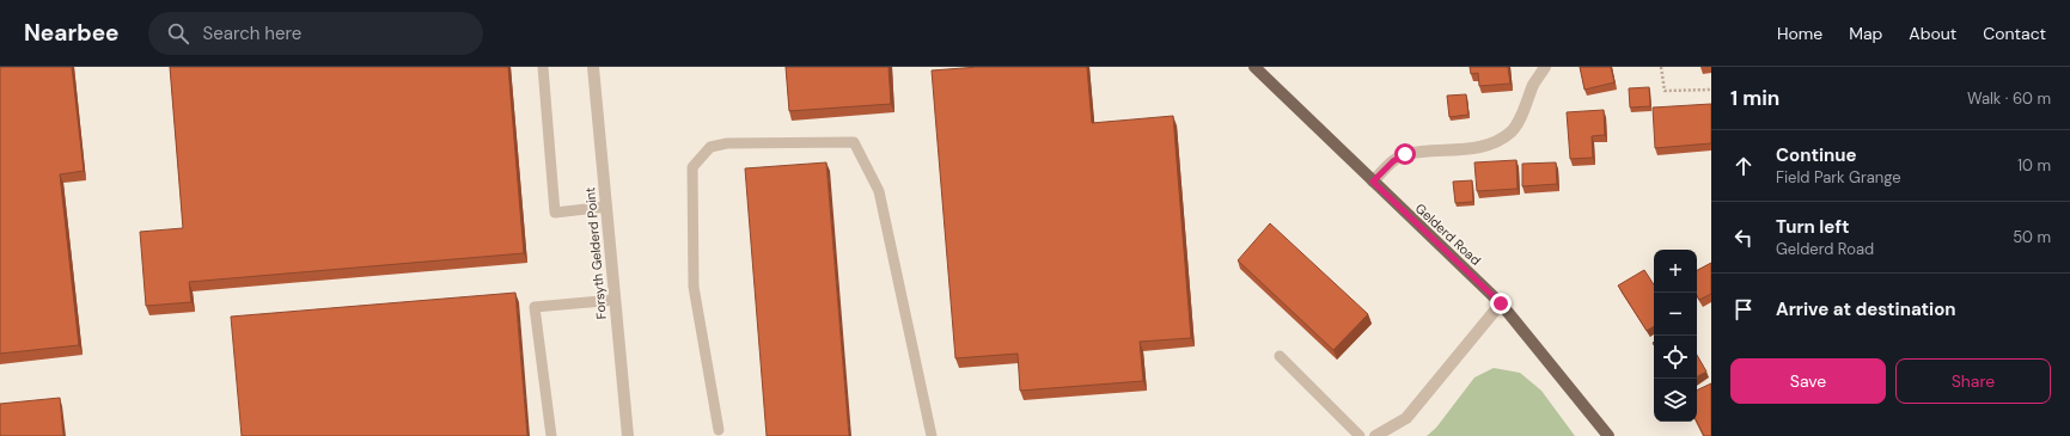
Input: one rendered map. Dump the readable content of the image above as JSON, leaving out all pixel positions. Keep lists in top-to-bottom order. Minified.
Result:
{"streets":{"main road":["Gelderd Road"],"street":["Forsyth Gelderd Point"]},"page":{"header":"Nearbee","search":"Search here","nav":["Home","Map","About","Contact"],"heading":["1 min","Walk · 60 m"],"list":[["Continue","Field Park Grange","10 m"],["Turn left","Gelderd Road","50 m"],"Arrive at destination"],"map_buttons":["+","−"],"buttons":["Save","Share"]}}
